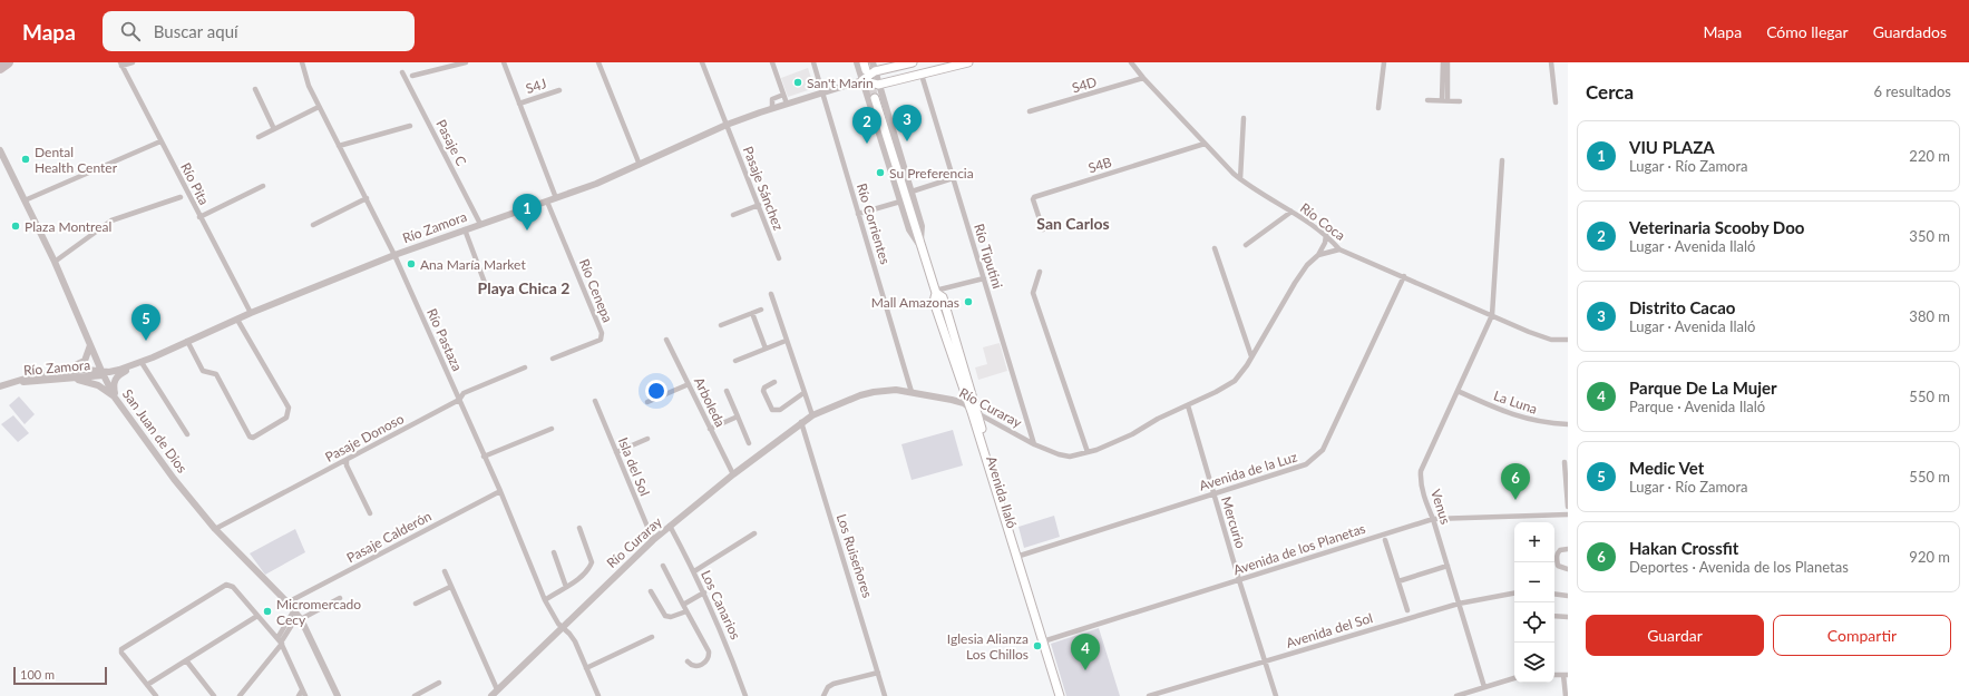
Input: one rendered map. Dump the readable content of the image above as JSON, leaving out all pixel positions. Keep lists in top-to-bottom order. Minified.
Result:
{"streets":{"main road":["Avenida Ilaló"],"street":["S4D","S4J","Pasaje C","S4B","Río Pita","Pasaje Sánchez","Río Coca","Río Corrientes","Río Zamora","Río Tiputini","Río Cenepa","Río Pastaza","Arboleda","La Luna","Río Curaray","San Juan de Dios","Pasaje Donoso","Isla del Sol","Avenida de la Luz","Venus","Mercurio","Pasaje Calderón","Avenida de los Planetas","Los Ruiseñores","Los Canarios","Avenida del Sol"]},"crossings":[["S4D","Río Coca"],["Pasaje C","Río Zamora"],["S4B","Río Coca"],["Río Pita","Río Zamora"],["Pasaje Sánchez","Río Zamora"],["Río Coca","Avenida de la Luz"],["Río Coca","Venus"],["Río Corrientes","Río Zamora"],["Río Corrientes","Río Curaray"],["Río Zamora","Río Cenepa"],["Río Zamora","Río Pastaza"],["Río Zamora","San Juan de Dios"],["Río Tiputini","Río Curaray"],["Río Pastaza","Río Curaray"],["Río Pastaza","Pasaje Donoso"],["Río Pastaza","Pasaje Calderón"],["Arboleda","Río Curaray"],["La Luna","Venus"],["Río Curaray","Isla del Sol"],["Río Curaray","Avenida Ilaló"],["Río Curaray","Mercurio"],["Río Curaray","Los Ruiseñores"],["Río Curaray","Los Canarios"],["San Juan de Dios","Pasaje Donoso"],["San Juan de Dios","Pasaje Calderón"],["Avenida de la Luz","Avenida Ilaló"],["Avenida de la Luz","Mercurio"],["Avenida Ilaló","Avenida de los Planetas"],["Venus","Avenida de los Planetas"],["Venus","Avenida del Sol"],["Mercurio","Avenida de los Planetas"],["Mercurio","Avenida del Sol"]],"districts":["San Carlos","Playa Chica 2"],"places":["San't Marin","Dental Health Center","Su Preferencia","Plaza Montreal","Ana María Market","Mall Amazonas","Micromercado Cecy","Iglesia Alianza Los Chillos"],"scale_bar":"100 m","page":{"header":"Mapa","search":"Buscar aquí","nav":["Mapa","Cómo llegar","Guardados"],"heading":["Cerca","6 resultados"],"pins":["3","2","1","5","6","4"],"list":[{"mark":"1","name":"VIU PLAZA","note":"Lugar · Río Zamora","value":"220 m"},{"mark":"2","name":"Veterinaria Scooby Doo","note":"Lugar · Avenida Ilaló","value":"350 m"},{"mark":"3","name":"Distrito Cacao","note":"Lugar · Avenida Ilaló","value":"380 m"},{"mark":"4","name":"Parque De La Mujer","note":"Parque · Avenida Ilaló","value":"550 m"},{"mark":"5","name":"Medic Vet","note":"Lugar · Río Zamora","value":"550 m"},{"mark":"6","name":"Hakan Crossfit","note":"Deportes · Avenida de los Planetas","value":"920 m"}],"map_buttons":["+","−"],"buttons":["Guardar","Compartir"],"scale":"100 m"}}
